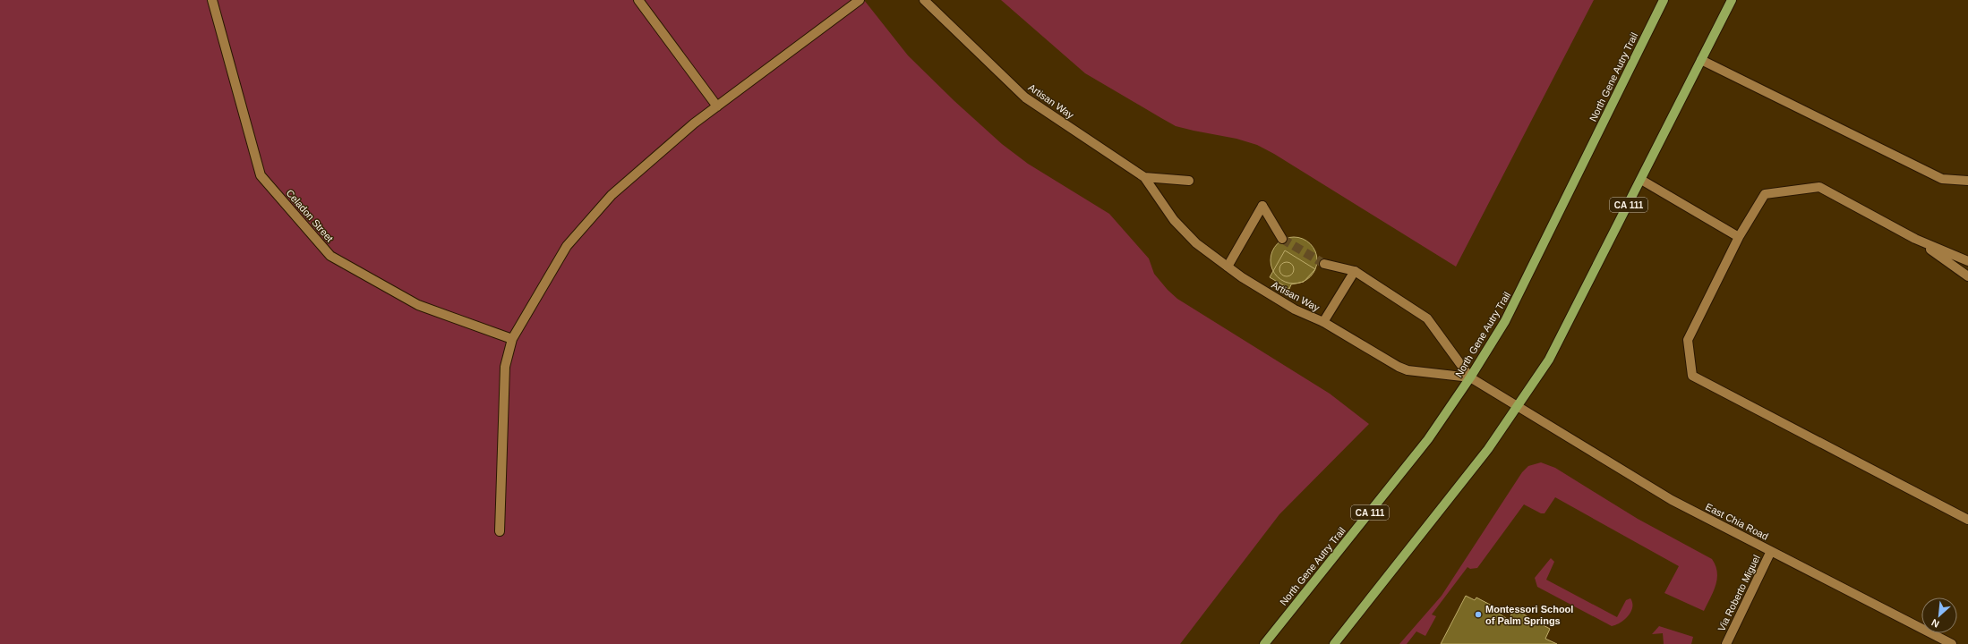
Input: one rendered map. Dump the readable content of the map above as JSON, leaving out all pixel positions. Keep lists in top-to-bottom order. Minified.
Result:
{"streets":{"main road":["North Gene Autry Trail","CA 111"],"street":["Artisan Way","Celadon Street","East Chia Road","Via Roberto Miguel"]},"crossings":[["North Gene Autry Trail","Artisan Way"],["Artisan Way","CA 111"],["Artisan Way","East Chia Road"],["CA 111","East Chia Road"],["East Chia Road","Via Roberto Miguel"]],"places":["Montessori School of Palm Springs"],"north":"bottom left"}
